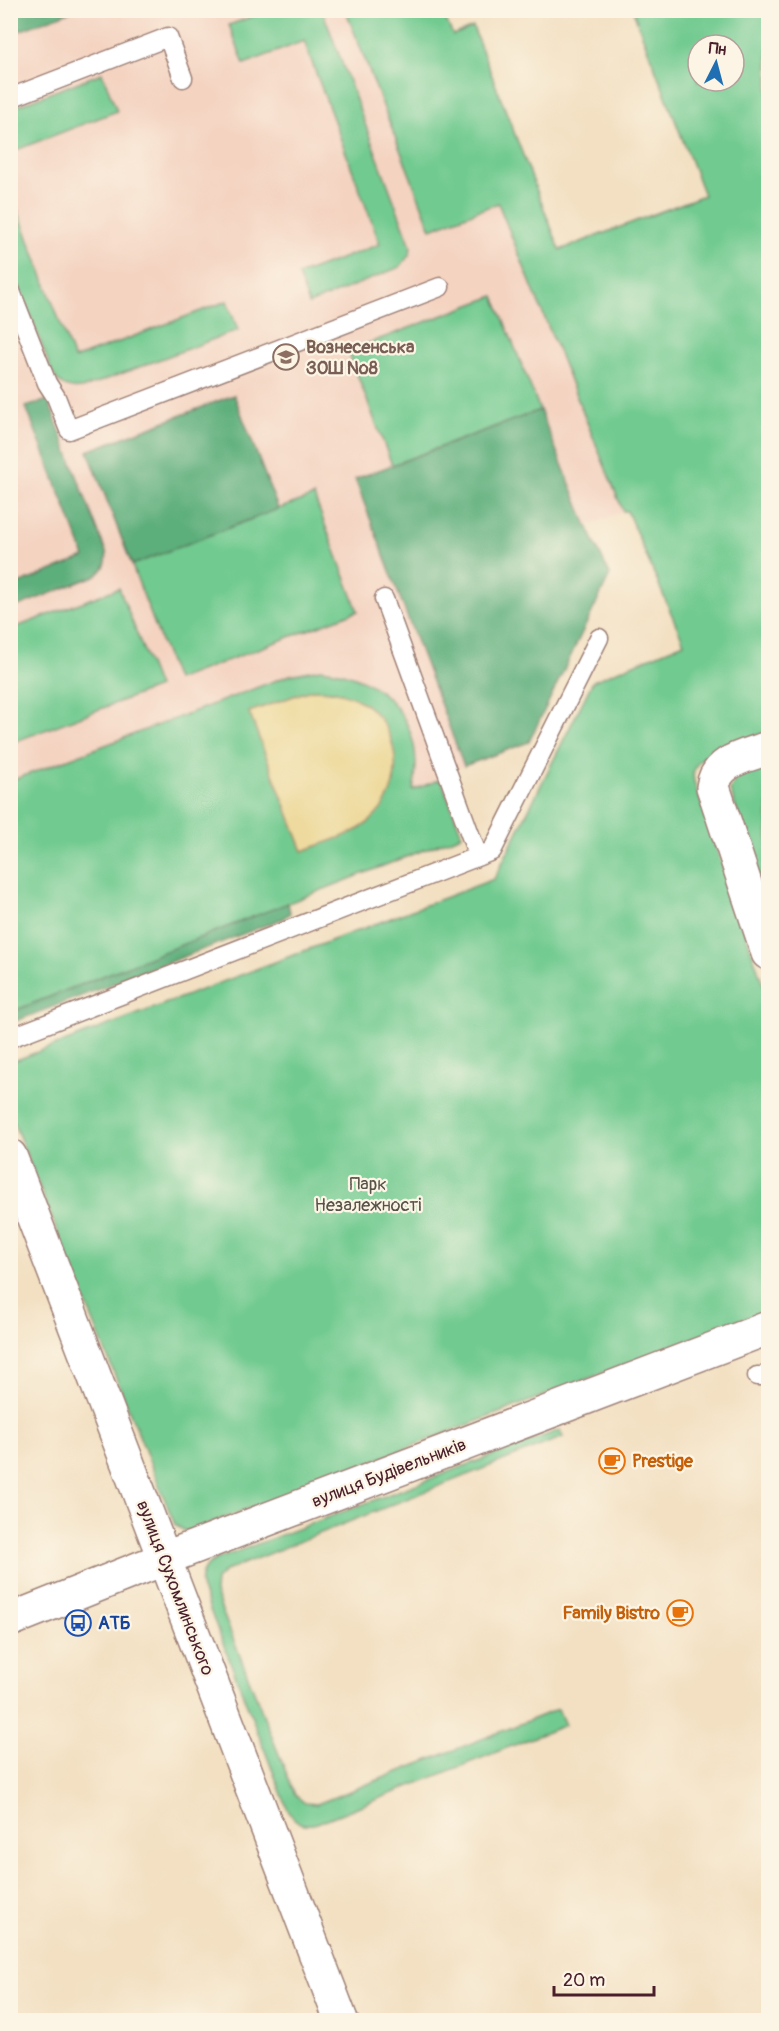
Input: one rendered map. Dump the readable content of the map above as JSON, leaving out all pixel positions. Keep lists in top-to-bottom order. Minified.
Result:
{"streets":{"street":["вулиця Будівельників","вулиця Сухомлинського"]},"crossings":[["вулиця Будівельників","вулиця Сухомлинського"]],"parks":["Парк Незалежності"],"places":{"school or university":["Вознесенська ЗОШ №8"],"cafe":["Prestige","Family Bistro"],"bus stop":["АТБ"]},"scale_bar":"20 m","north":"top"}
